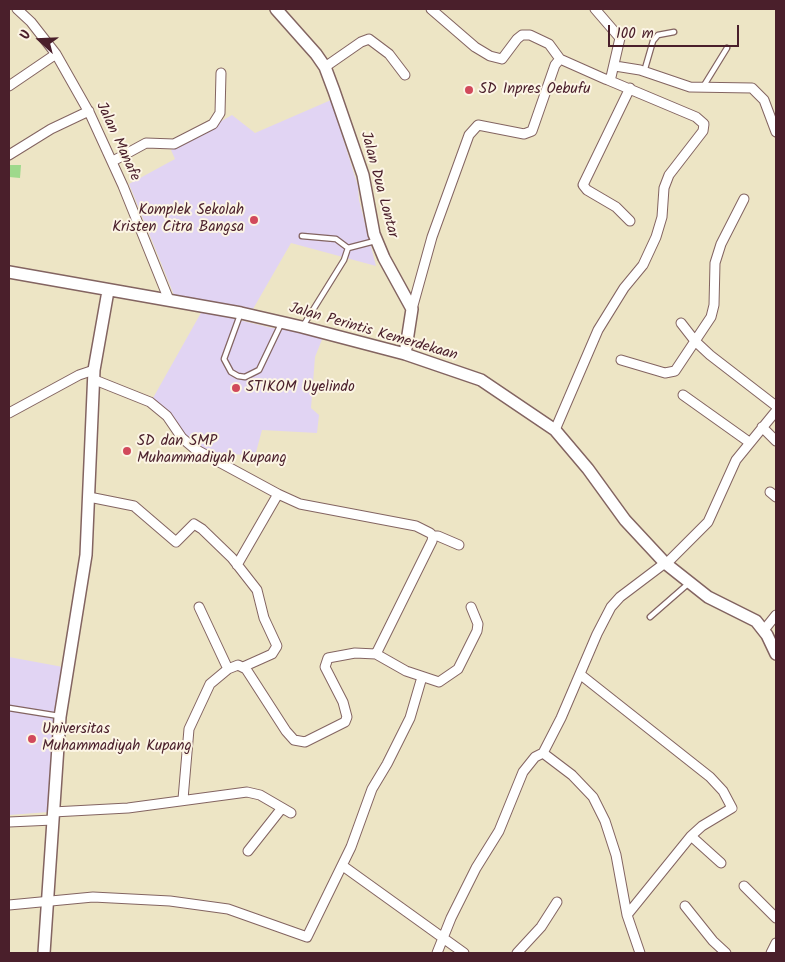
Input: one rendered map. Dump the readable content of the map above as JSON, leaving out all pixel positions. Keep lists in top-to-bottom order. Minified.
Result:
{"streets":{"street":["Jalan Manafe","Jalan Dua Lontar","Jalan Perintis Kemerdekaan"]},"crossings":[["Jalan Manafe","Jalan Perintis Kemerdekaan"]],"places":["SD Inpres Oebufu","Komplek Sekolah Kristen Citra Bangsa","STIKOM Uyelindo","SD dan SMP Muhammadiyah Kupang","Universitas Muhammadiyah Kupang"],"scale_bar":"100 m","north":"left"}
